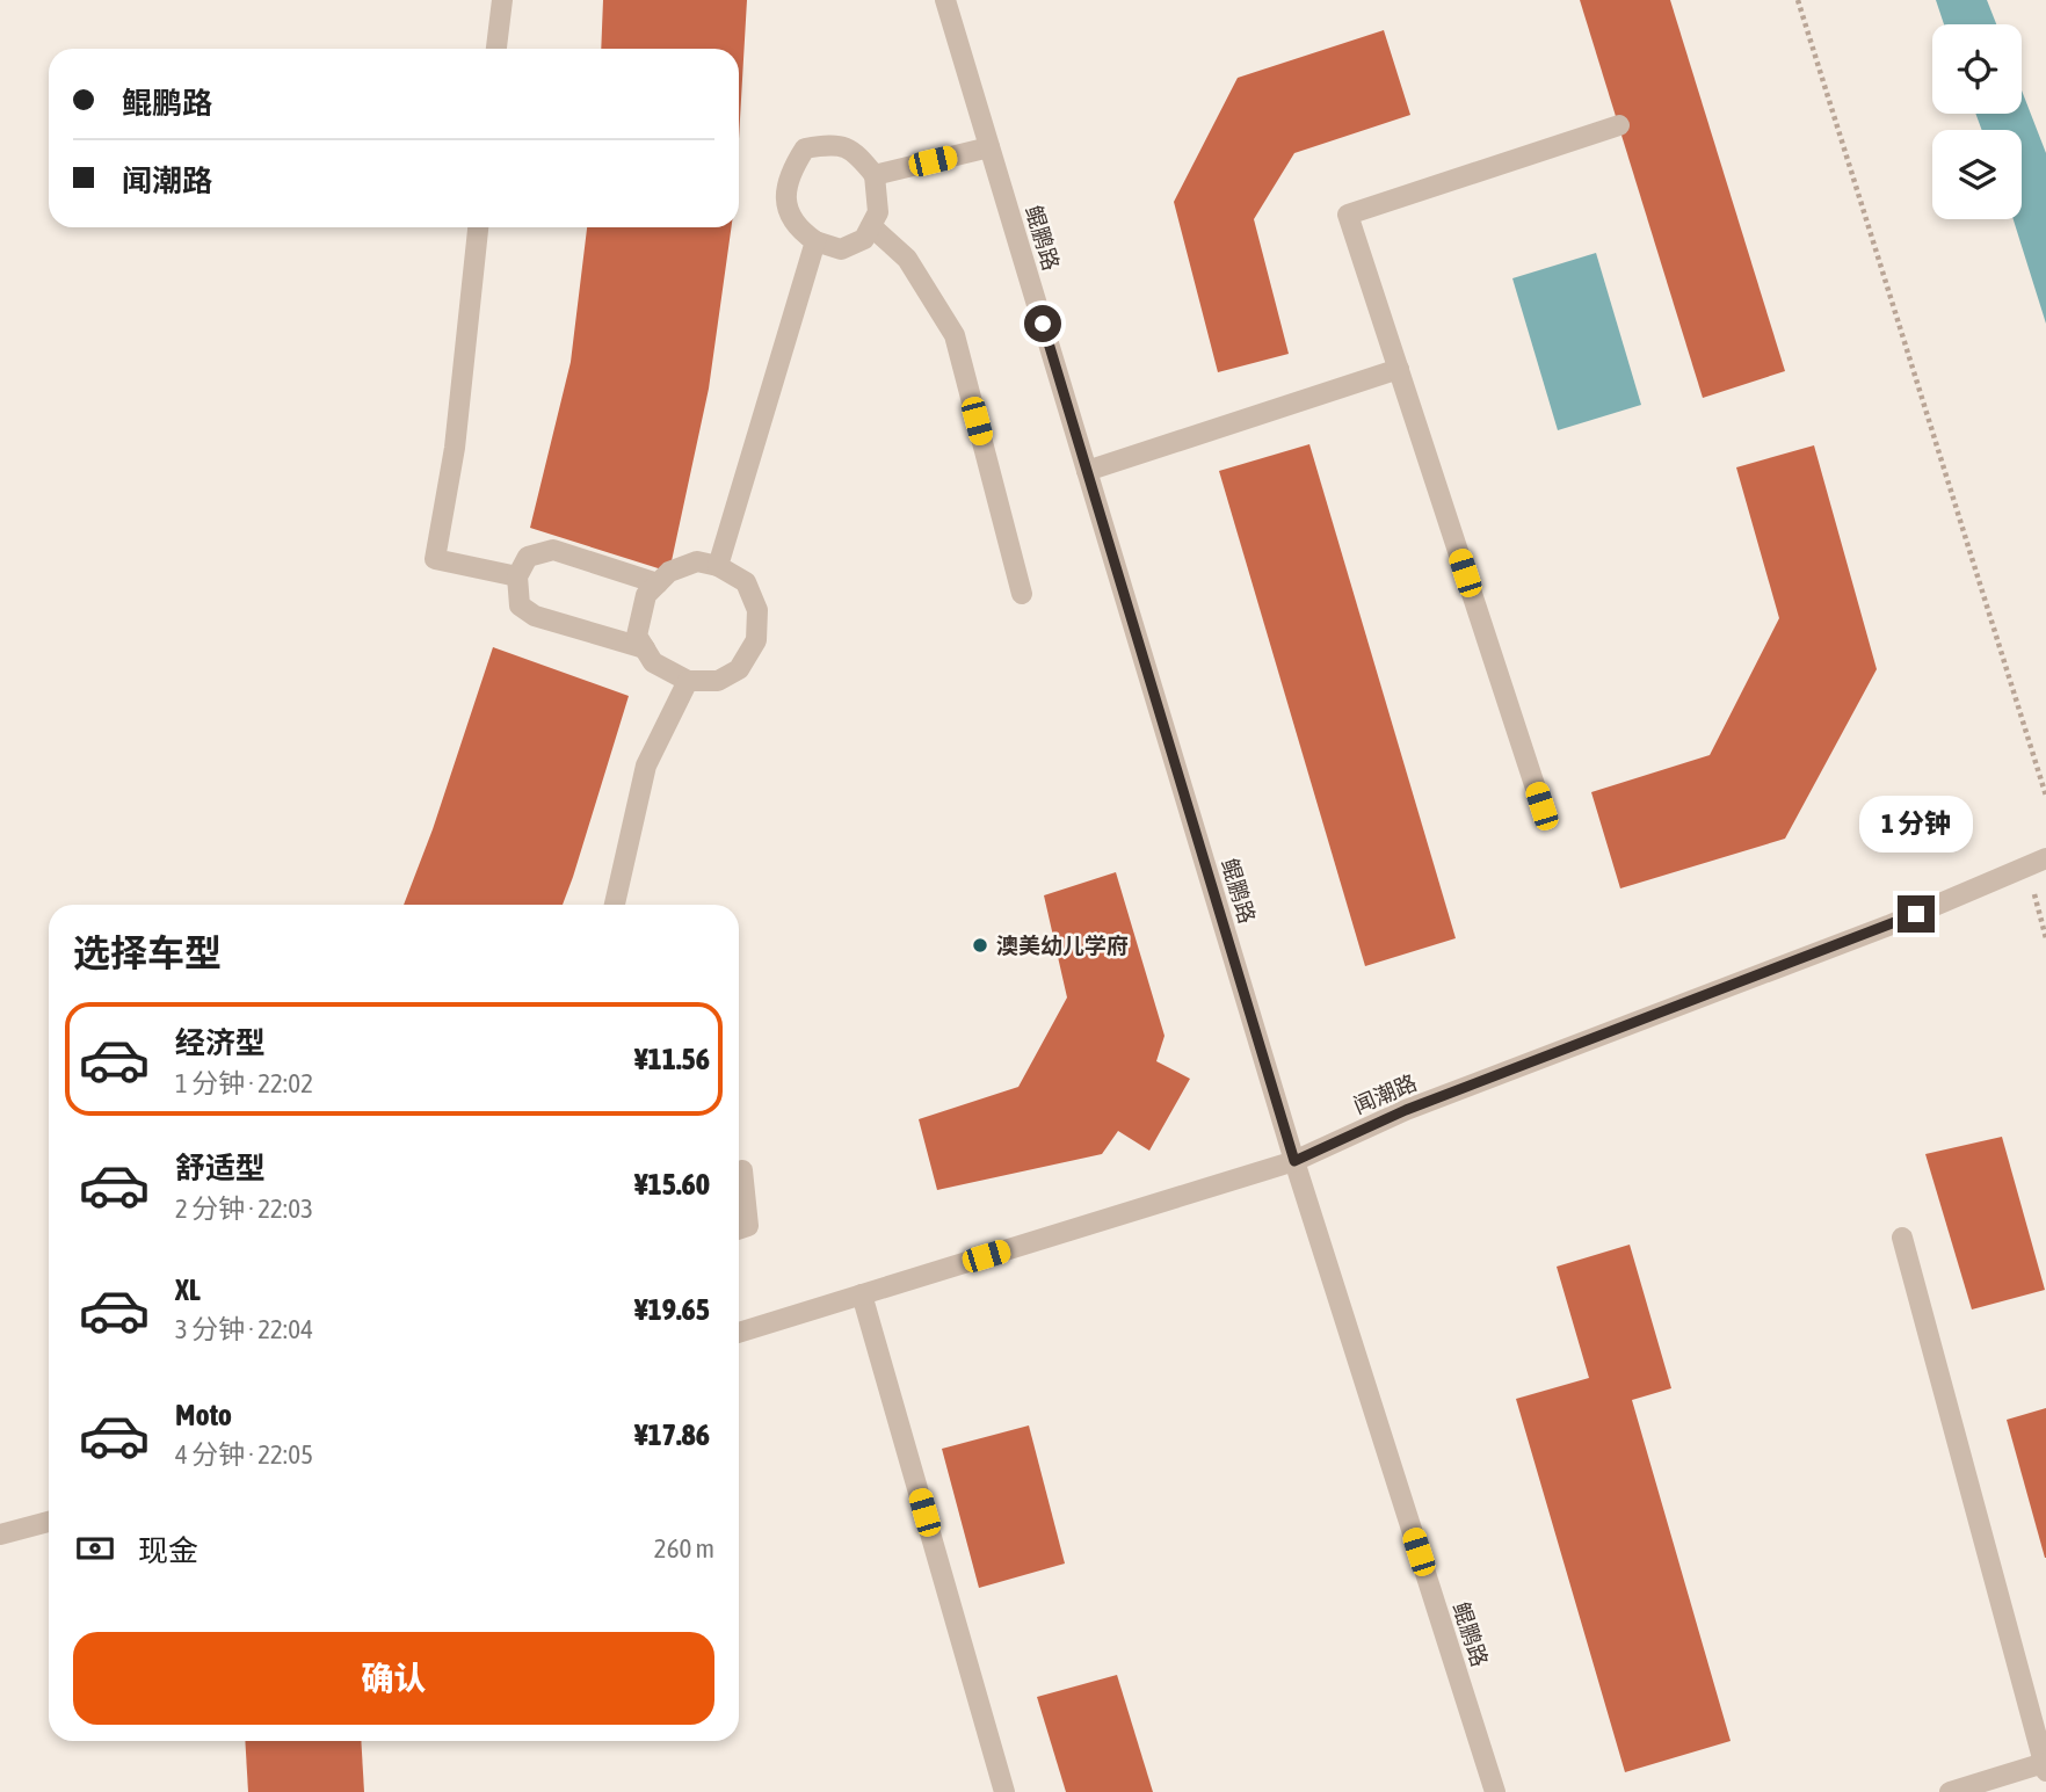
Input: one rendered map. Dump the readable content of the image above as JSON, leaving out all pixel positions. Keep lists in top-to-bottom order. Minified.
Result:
{"streets":{"street":["鲲鹏路","闻潮路"]},"crossings":[["鲲鹏路","闻潮路"]],"places":["澳美幼儿学府"],"page":{"banner":["鲲鹏路","闻潮路"],"bubble":"1 分钟","heading":"选择车型","list":[{"name":"经济型","note":"1 分钟 · 22:02","value":"¥11.56"},{"name":"舒适型","note":"2 分钟 · 22:03","value":"¥15.60"},{"name":"XL","note":"3 分钟 · 22:04","value":"¥19.65"},{"name":"Moto","note":"4 分钟 · 22:05","value":"¥17.86"}],"pay":["现金","260 m"],"buttons":"确认"}}
